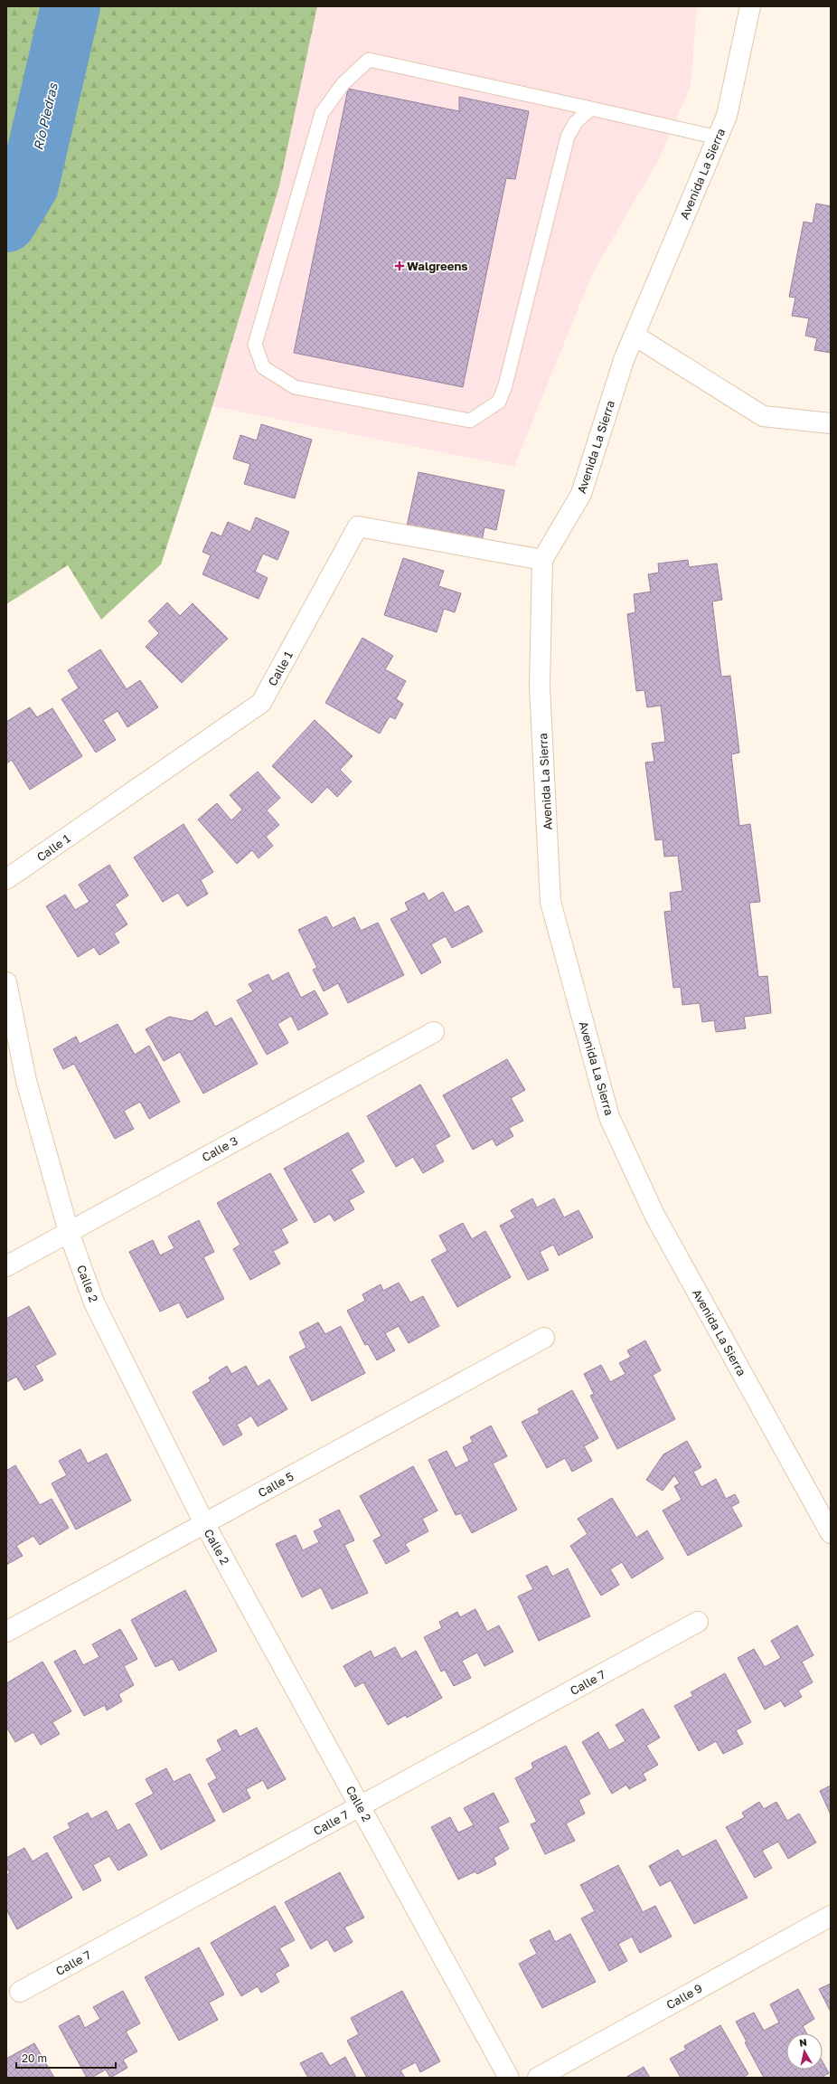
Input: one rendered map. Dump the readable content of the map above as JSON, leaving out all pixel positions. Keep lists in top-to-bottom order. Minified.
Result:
{"streets":{"street":["Avenida La Sierra","Calle 1","Calle 3","Calle 2","Calle 5","Calle 7","Calle 9"]},"crossings":[["Avenida La Sierra","Calle 1"],["Calle 3","Calle 2"],["Calle 2","Calle 5"],["Calle 2","Calle 7"]],"water":["Río Piedras"],"places":{"health":["Walgreens"]},"scale_bar":"20 m","north":"top"}
